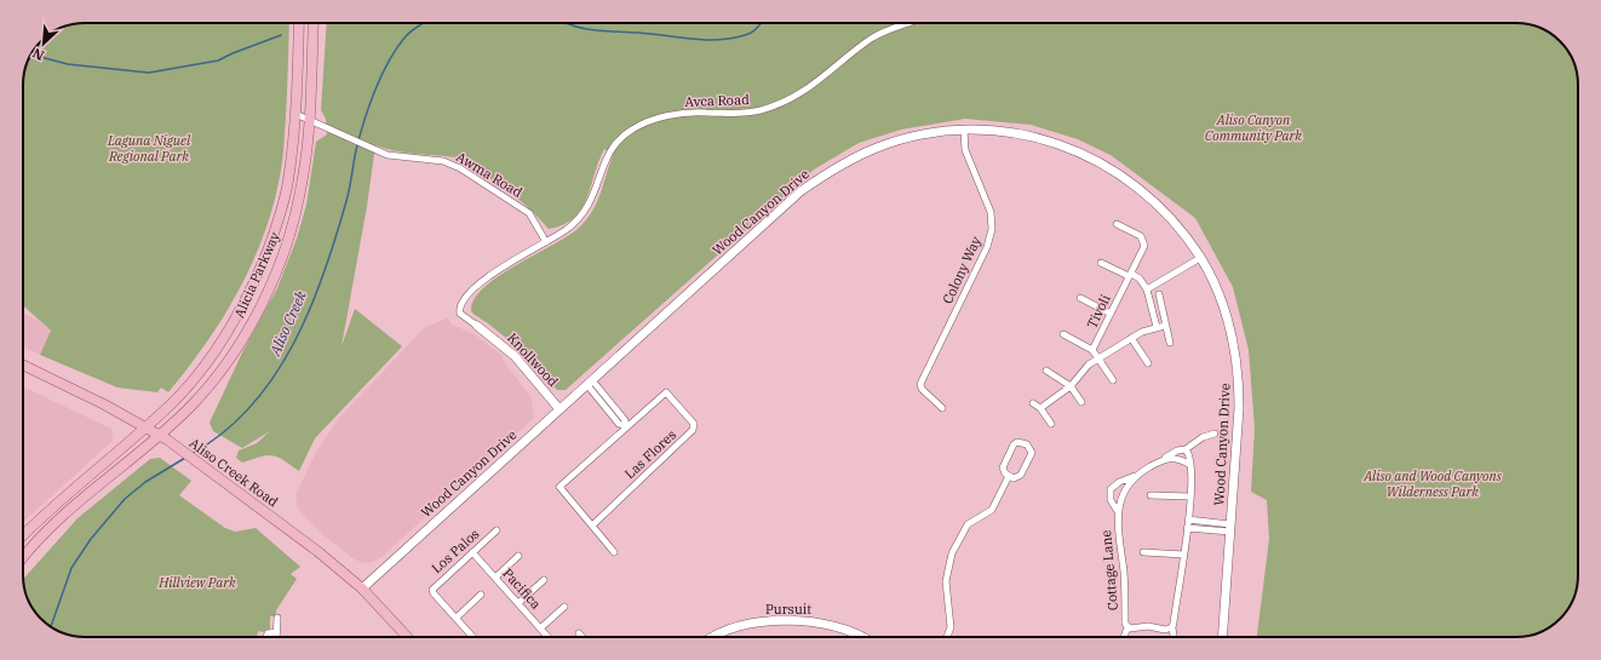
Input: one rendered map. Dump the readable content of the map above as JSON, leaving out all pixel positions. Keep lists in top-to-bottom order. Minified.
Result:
{"streets":{"main road":["Wood Canyon Drive","Alicia Parkway","Knollwood","Aliso Creek Road","Pursuit"],"street":["Avca Road","Awma Road","Colony Way","Tivoli","Las Flores","Los Palos","Cottage Lane","Pacifica"]},"crossings":[["Avca Road","Awma Road"],["Avca Road","Knollwood"],["Awma Road","Alicia Parkway"],["Awma Road","Knollwood"],["Wood Canyon Drive","Colony Way"],["Wood Canyon Drive","Knollwood"],["Wood Canyon Drive","Aliso Creek Road"],["Alicia Parkway","Aliso Creek Road"],["Los Palos","Pacifica"]],"water":["Aliso Creek"],"parks":["Aliso Canyon Community Park","Laguna Niguel Regional Park","Aliso and Wood Canyons Wilderness Park","Hillview Park"],"north":"bottom left"}
